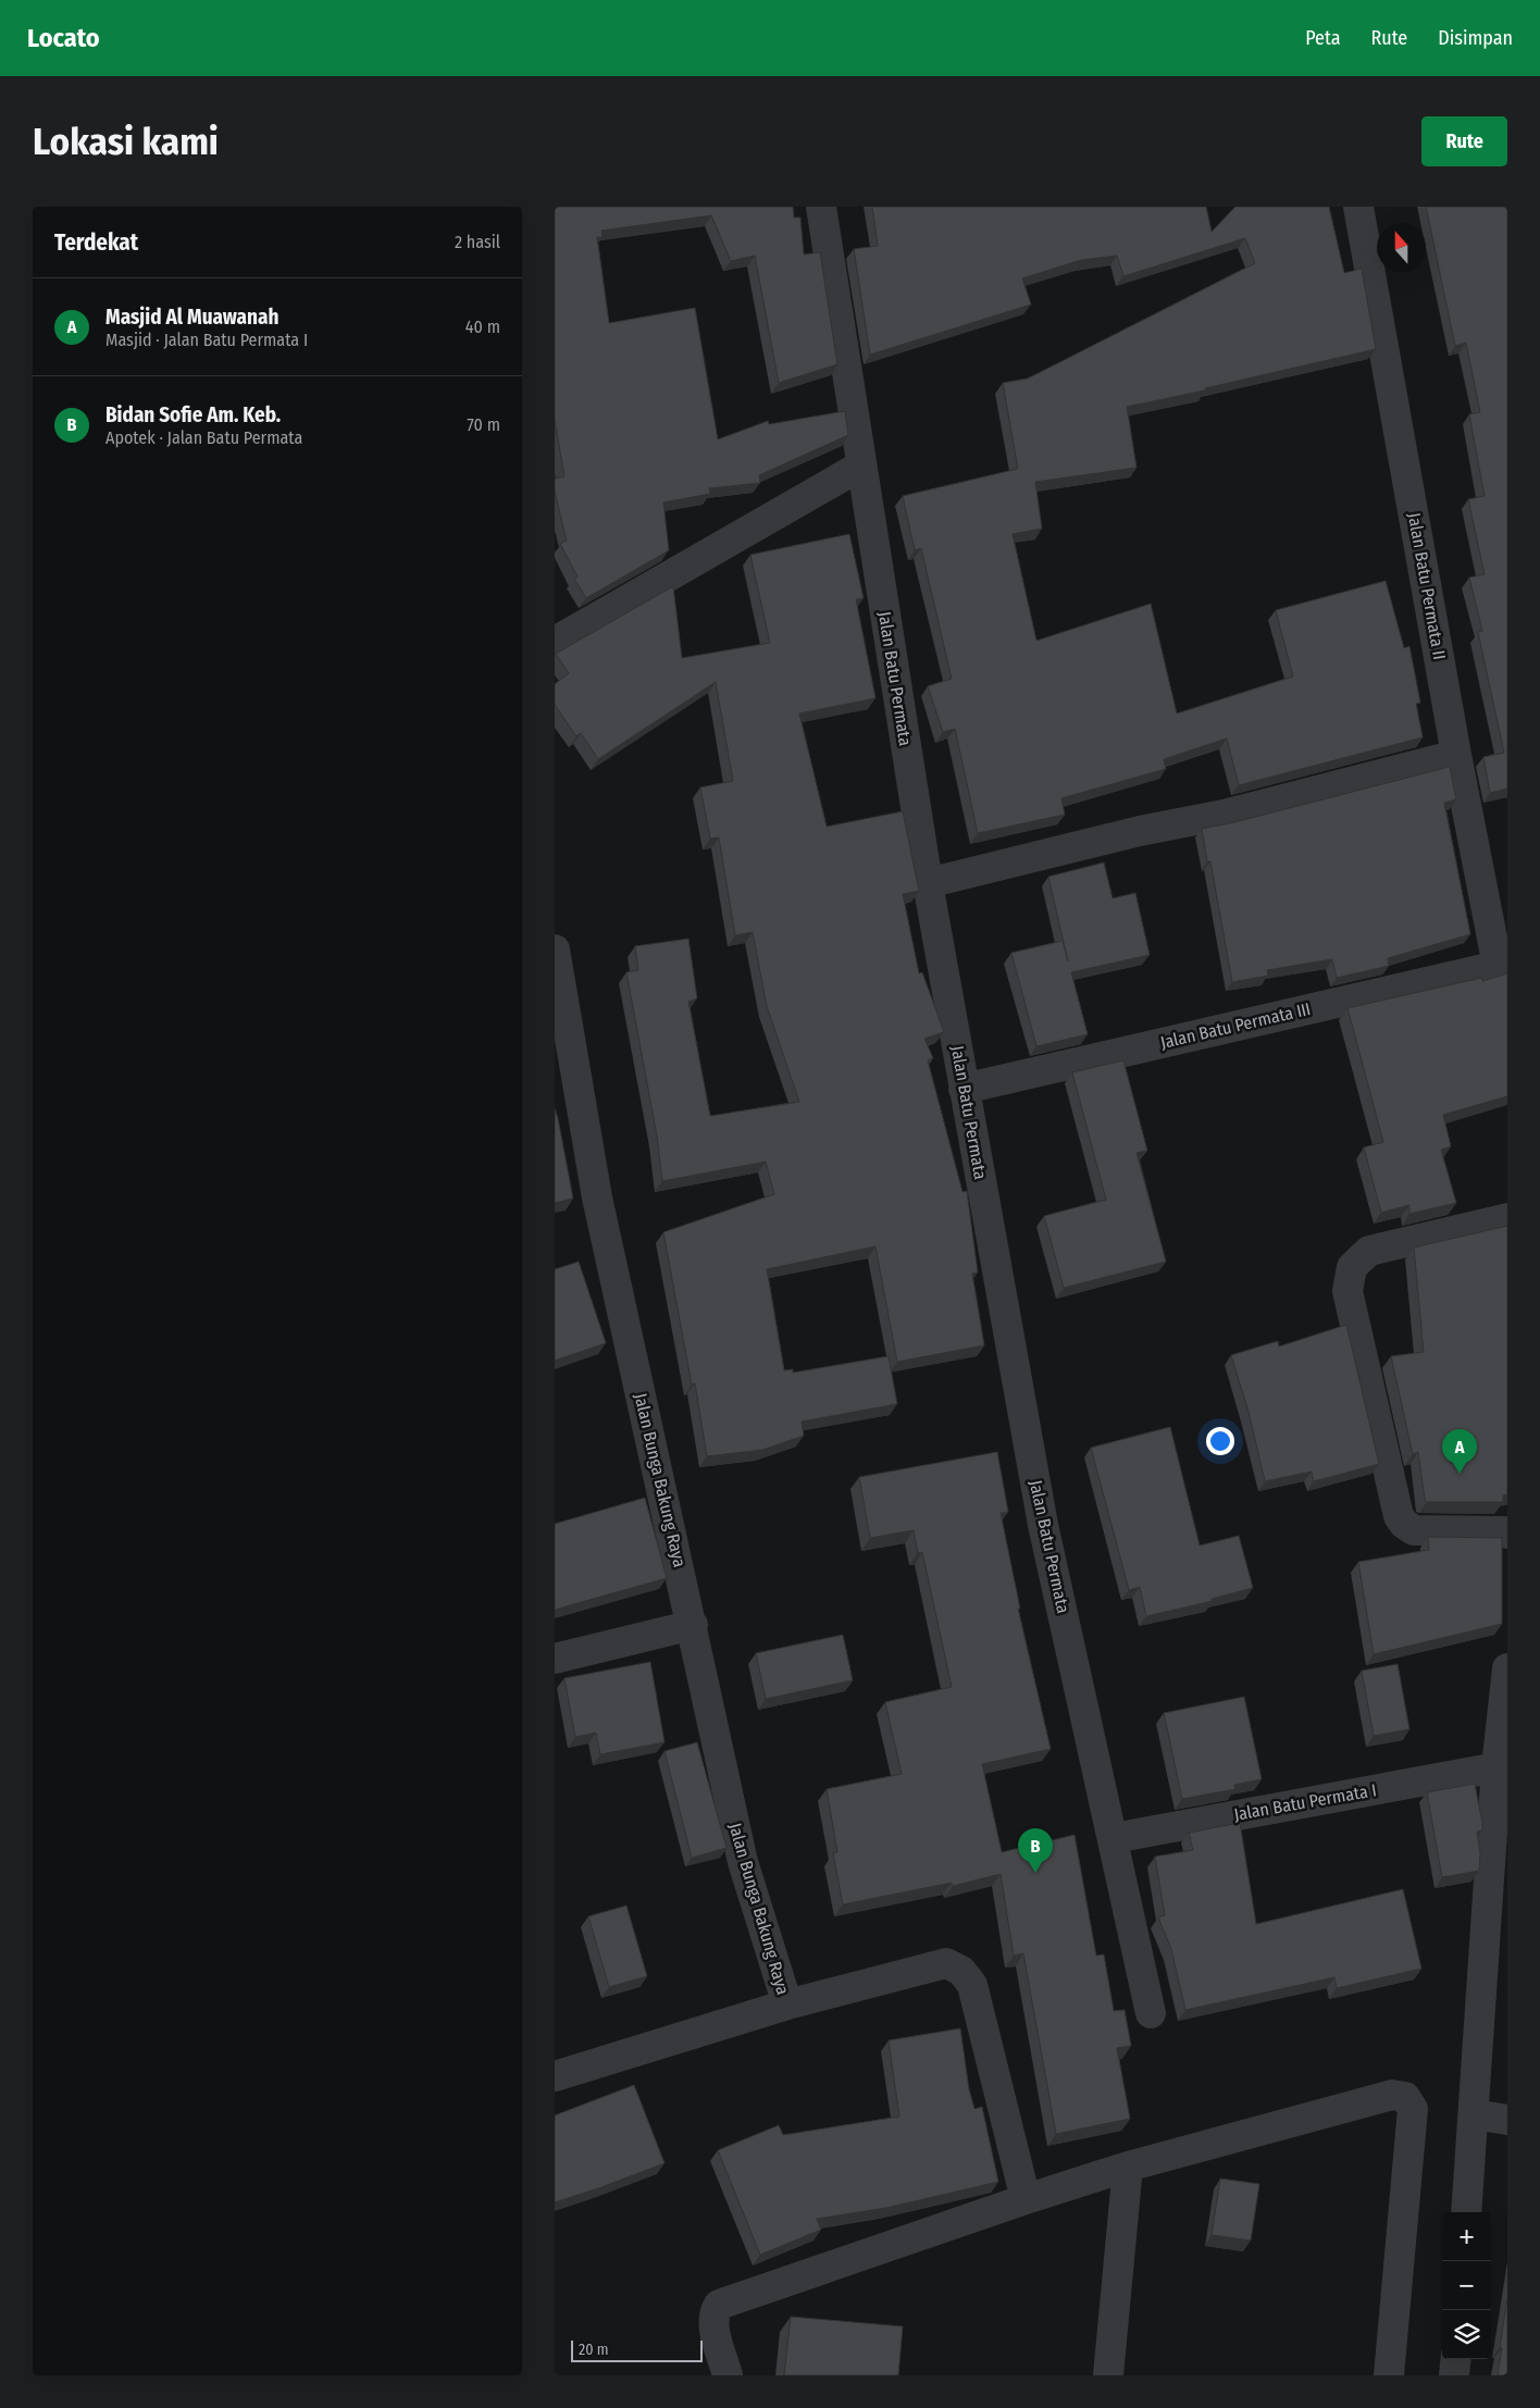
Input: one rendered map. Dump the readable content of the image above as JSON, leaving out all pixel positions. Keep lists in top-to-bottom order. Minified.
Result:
{"streets":{"street":["Jalan Batu Permata II","Jalan Batu Permata","Jalan Batu Permata III","Jalan Bunga Bakung Raya","Jalan Batu Permata I"]},"crossings":[["Jalan Batu Permata II","Jalan Batu Permata III"],["Jalan Batu Permata","Jalan Batu Permata III"],["Jalan Batu Permata","Jalan Batu Permata I"]],"scale_bar":"20 m","north":"top","page":{"header":"Locato","nav":["Peta","Rute","Disimpan"],"buttons":"Rute","title":"Lokasi kami","heading":["Terdekat","2 hasil"],"list":[{"mark":"A","name":"Masjid Al Muawanah","note":"Masjid · Jalan Batu Permata I","value":"40 m"},{"mark":"B","name":"Bidan Sofie Am. Keb.","note":"Apotek · Jalan Batu Permata","value":"70 m"}],"pins":["A","B"],"map_buttons":["+","−"],"scale":"20 m"}}
